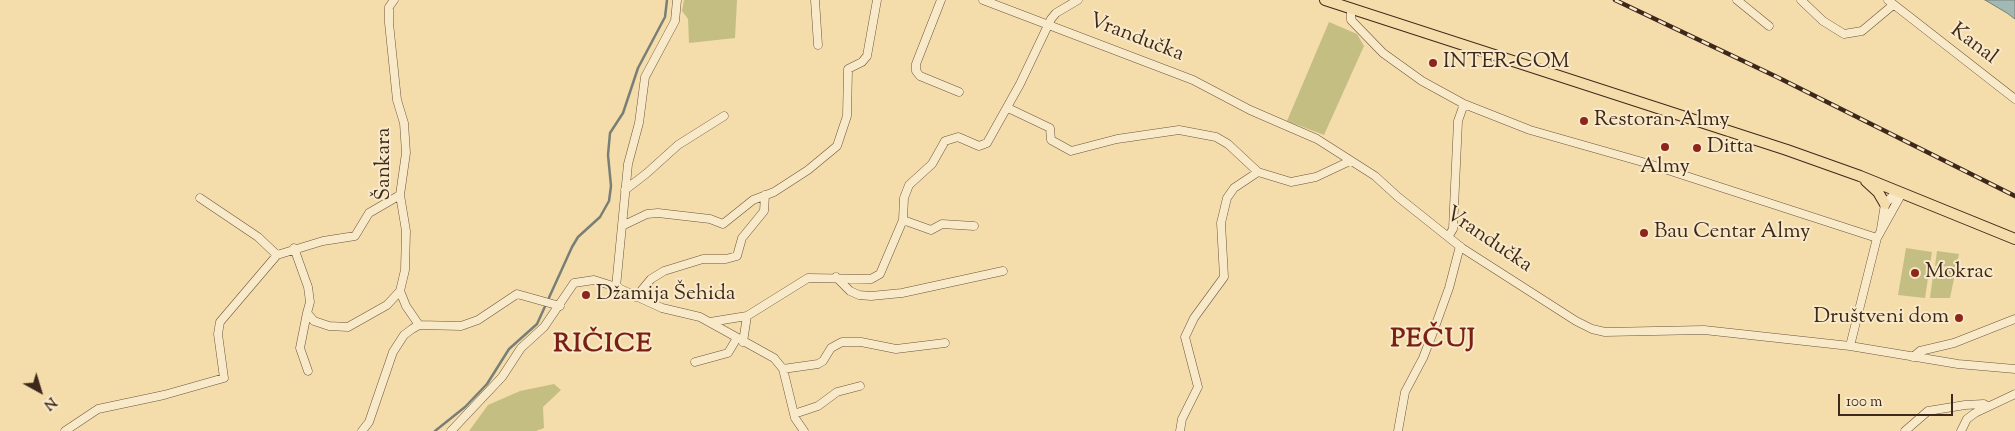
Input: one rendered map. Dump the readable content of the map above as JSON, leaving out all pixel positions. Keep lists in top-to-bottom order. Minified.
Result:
{"streets":{"street":["Vrandučka","Kanal","Šankara"]},"districts":["PEČUJ","RIČICE"],"places":["INTER-COM","Restoran Almy","Almy","Ditta","Bau Centar Almy","Mokrac","Džamija Šehida","Društveni dom"],"scale_bar":"100 m","north":"bottom right"}
